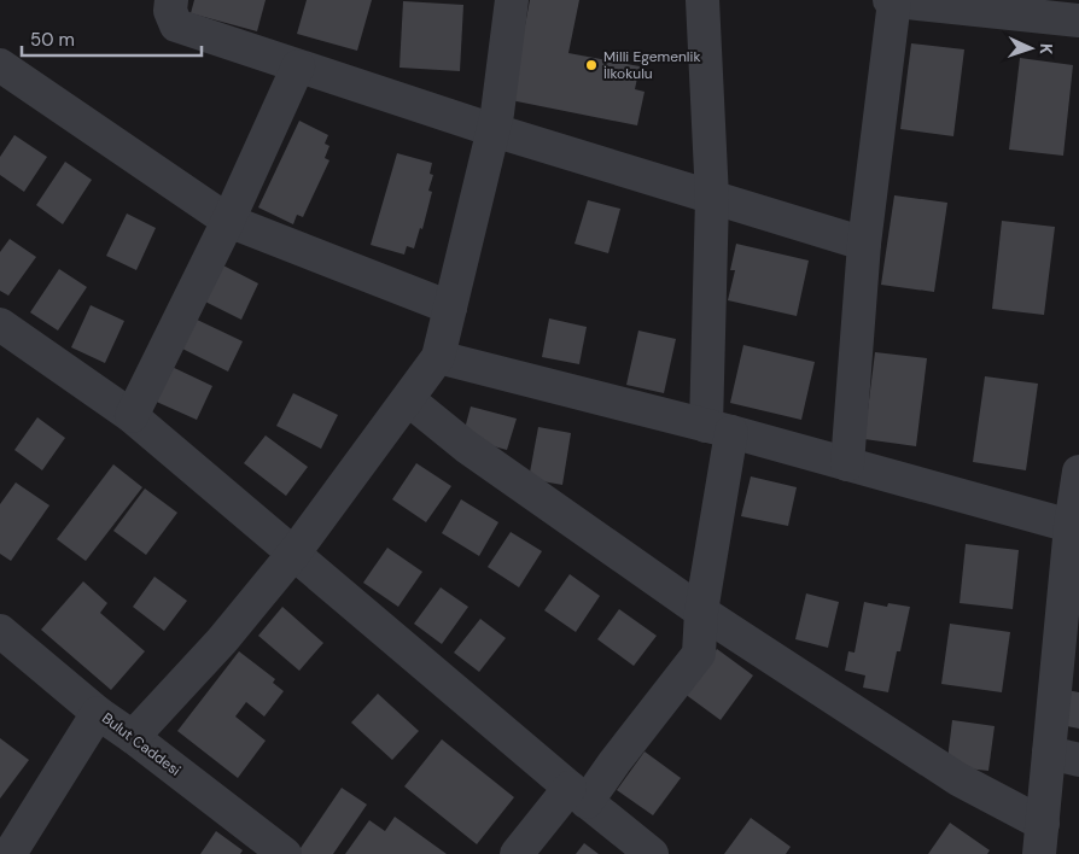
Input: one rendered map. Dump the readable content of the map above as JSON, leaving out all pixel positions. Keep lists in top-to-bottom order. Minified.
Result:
{"streets":{"street":["Bulut Caddesi"]},"places":["Milli Egemenlik İlkokulu"],"scale_bar":"50 m","north":"right"}
